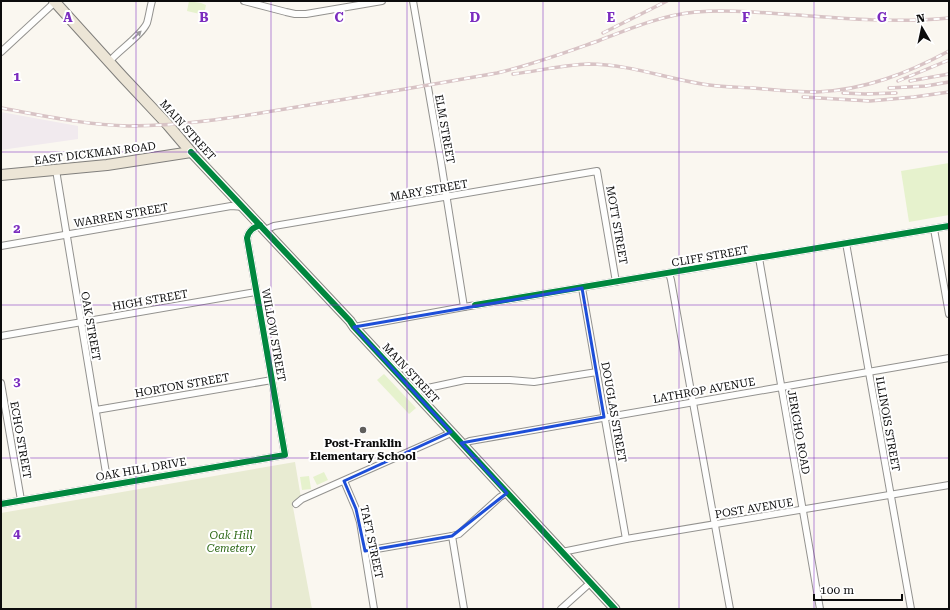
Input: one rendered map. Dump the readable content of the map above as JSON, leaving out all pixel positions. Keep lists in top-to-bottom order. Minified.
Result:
{"streets":{"main road":["MAIN STREET","EAST DICKMAN ROAD"],"street":["ELM STREET","MARY STREET","WARREN STREET","MOTT STREET","CLIFF STREET","HIGH STREET","OAK STREET","WILLOW STREET","HORTON STREET","LATHROP AVENUE","DOUGLAS STREET","ILLINOIS STREET","JERICHO ROAD","ECHO STREET","OAK HILL DRIVE","POST AVENUE","TAFT STREET"]},"crossings":[["ELM STREET","MARY STREET"],["ELM STREET","CLIFF STREET"],["MAIN STREET","EAST DICKMAN ROAD"],["MAIN STREET","MARY STREET"],["MAIN STREET","WARREN STREET"],["MAIN STREET","CLIFF STREET"],["MAIN STREET","WILLOW STREET"],["MAIN STREET","LATHROP AVENUE"],["MAIN STREET","POST AVENUE"],["EAST DICKMAN ROAD","OAK STREET"],["MARY STREET","MOTT STREET"],["MARY STREET","WILLOW STREET"],["WARREN STREET","OAK STREET"],["MOTT STREET","CLIFF STREET"],["CLIFF STREET","DOUGLAS STREET"],["CLIFF STREET","ILLINOIS STREET"],["CLIFF STREET","JERICHO ROAD"],["HIGH STREET","OAK STREET"],["HIGH STREET","WILLOW STREET"],["OAK STREET","HORTON STREET"],["OAK STREET","OAK HILL DRIVE"],["WILLOW STREET","HORTON STREET"],["WILLOW STREET","OAK HILL DRIVE"],["LATHROP AVENUE","DOUGLAS STREET"],["LATHROP AVENUE","ILLINOIS STREET"],["LATHROP AVENUE","JERICHO ROAD"],["DOUGLAS STREET","POST AVENUE"],["ILLINOIS STREET","POST AVENUE"],["JERICHO ROAD","POST AVENUE"],["ECHO STREET","OAK HILL DRIVE"]],"parks":["Oak Hill Cemetery"],"places":["Post-Franklin Elementary School"],"scale_bar":"100 m","north":"top","grid":{"columns":["A","B","C","D","E","F","G"],"rows":["1","2","3","4"]}}
